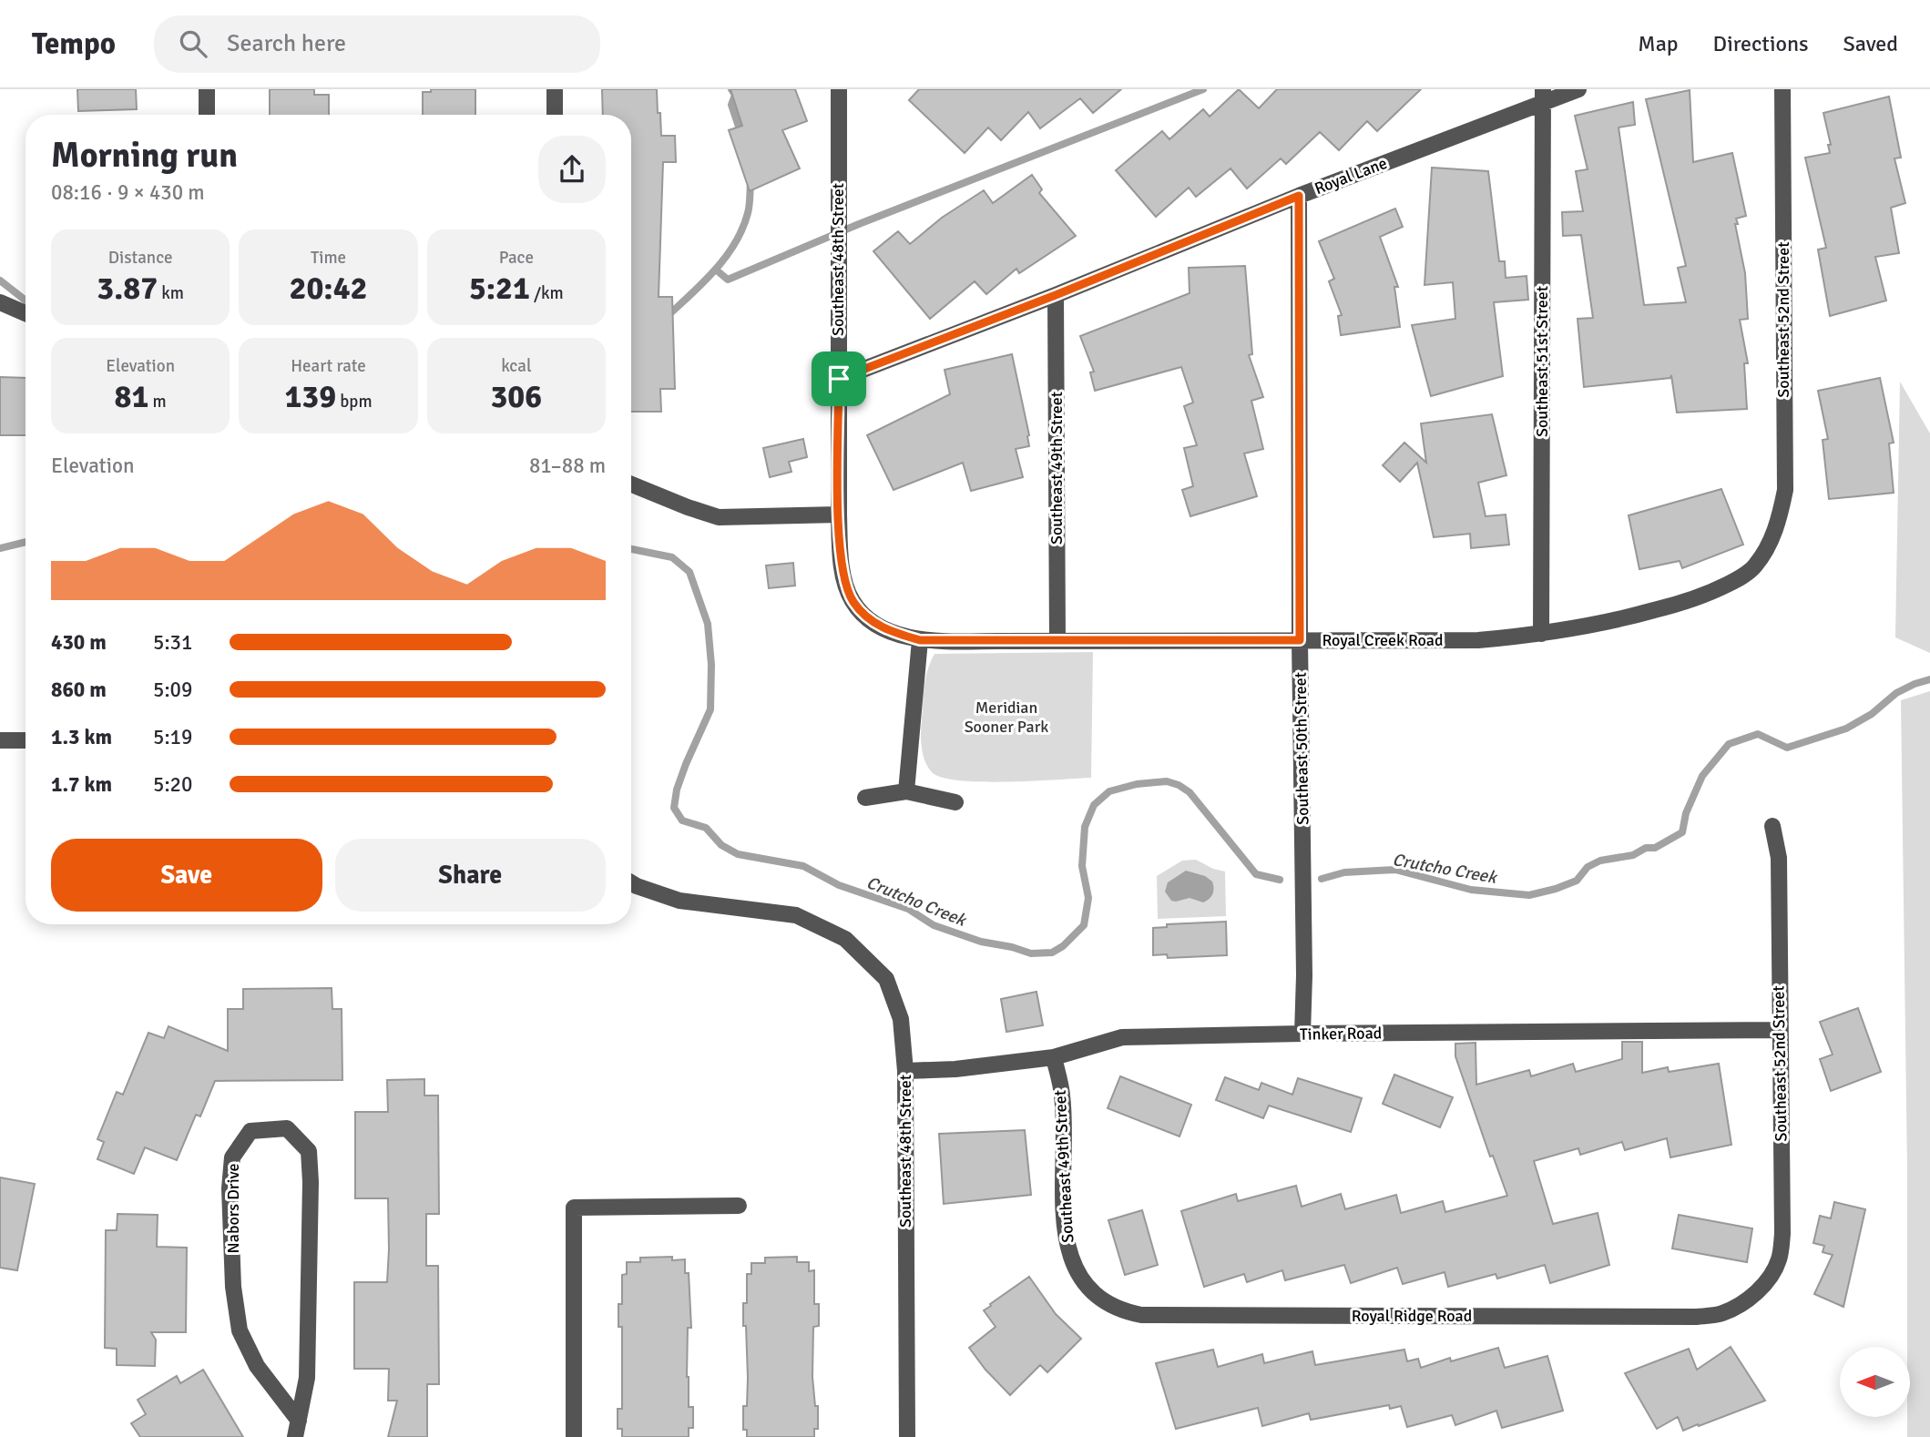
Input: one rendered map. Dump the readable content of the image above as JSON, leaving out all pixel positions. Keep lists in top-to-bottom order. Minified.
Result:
{"streets":{"street":["Royal Lane","Southeast 48th Street","Southeast 52nd Street","Southeast 51st Street","Southeast 49th Street","Royal Creek Road","Southeast 50th Street","Tinker Road","Nabors Drive","Royal Ridge Road"]},"crossings":[["Royal Lane","Southeast 48th Street"],["Royal Lane","Southeast 51st Street"],["Royal Lane","Southeast 49th Street"],["Royal Lane","Southeast 50th Street"],["Southeast 48th Street","Royal Creek Road"],["Southeast 48th Street","Tinker Road"],["Southeast 52nd Street","Royal Creek Road"],["Southeast 52nd Street","Tinker Road"],["Southeast 52nd Street","Royal Ridge Road"],["Southeast 51st Street","Royal Creek Road"],["Southeast 49th Street","Royal Creek Road"],["Southeast 49th Street","Tinker Road"],["Southeast 49th Street","Royal Ridge Road"],["Royal Creek Road","Southeast 50th Street"],["Southeast 50th Street","Tinker Road"]],"water":["Crutcho Creek"],"parks":["Meridian Sooner Park"],"north":"left","page":{"header":"Tempo","search":"Search here","nav":["Map","Directions","Saved"],"heading":["Morning run","08:16 · 9 × 430 m"],"stats":[["Distance","3.87 km"],["Time","20:42"],["Pace","5:21 /km"],["Elevation","81 m"],["Heart rate","139 bpm"],["kcal","306"]],"chart":["Elevation","81–88 m"],"list":[{"name":"430 m","note":"5:31"},{"name":"860 m","note":"5:09"},{"name":"1.3 km","note":"5:19"},{"name":"1.7 km","note":"5:20"}],"buttons":["Save","Share"]}}
